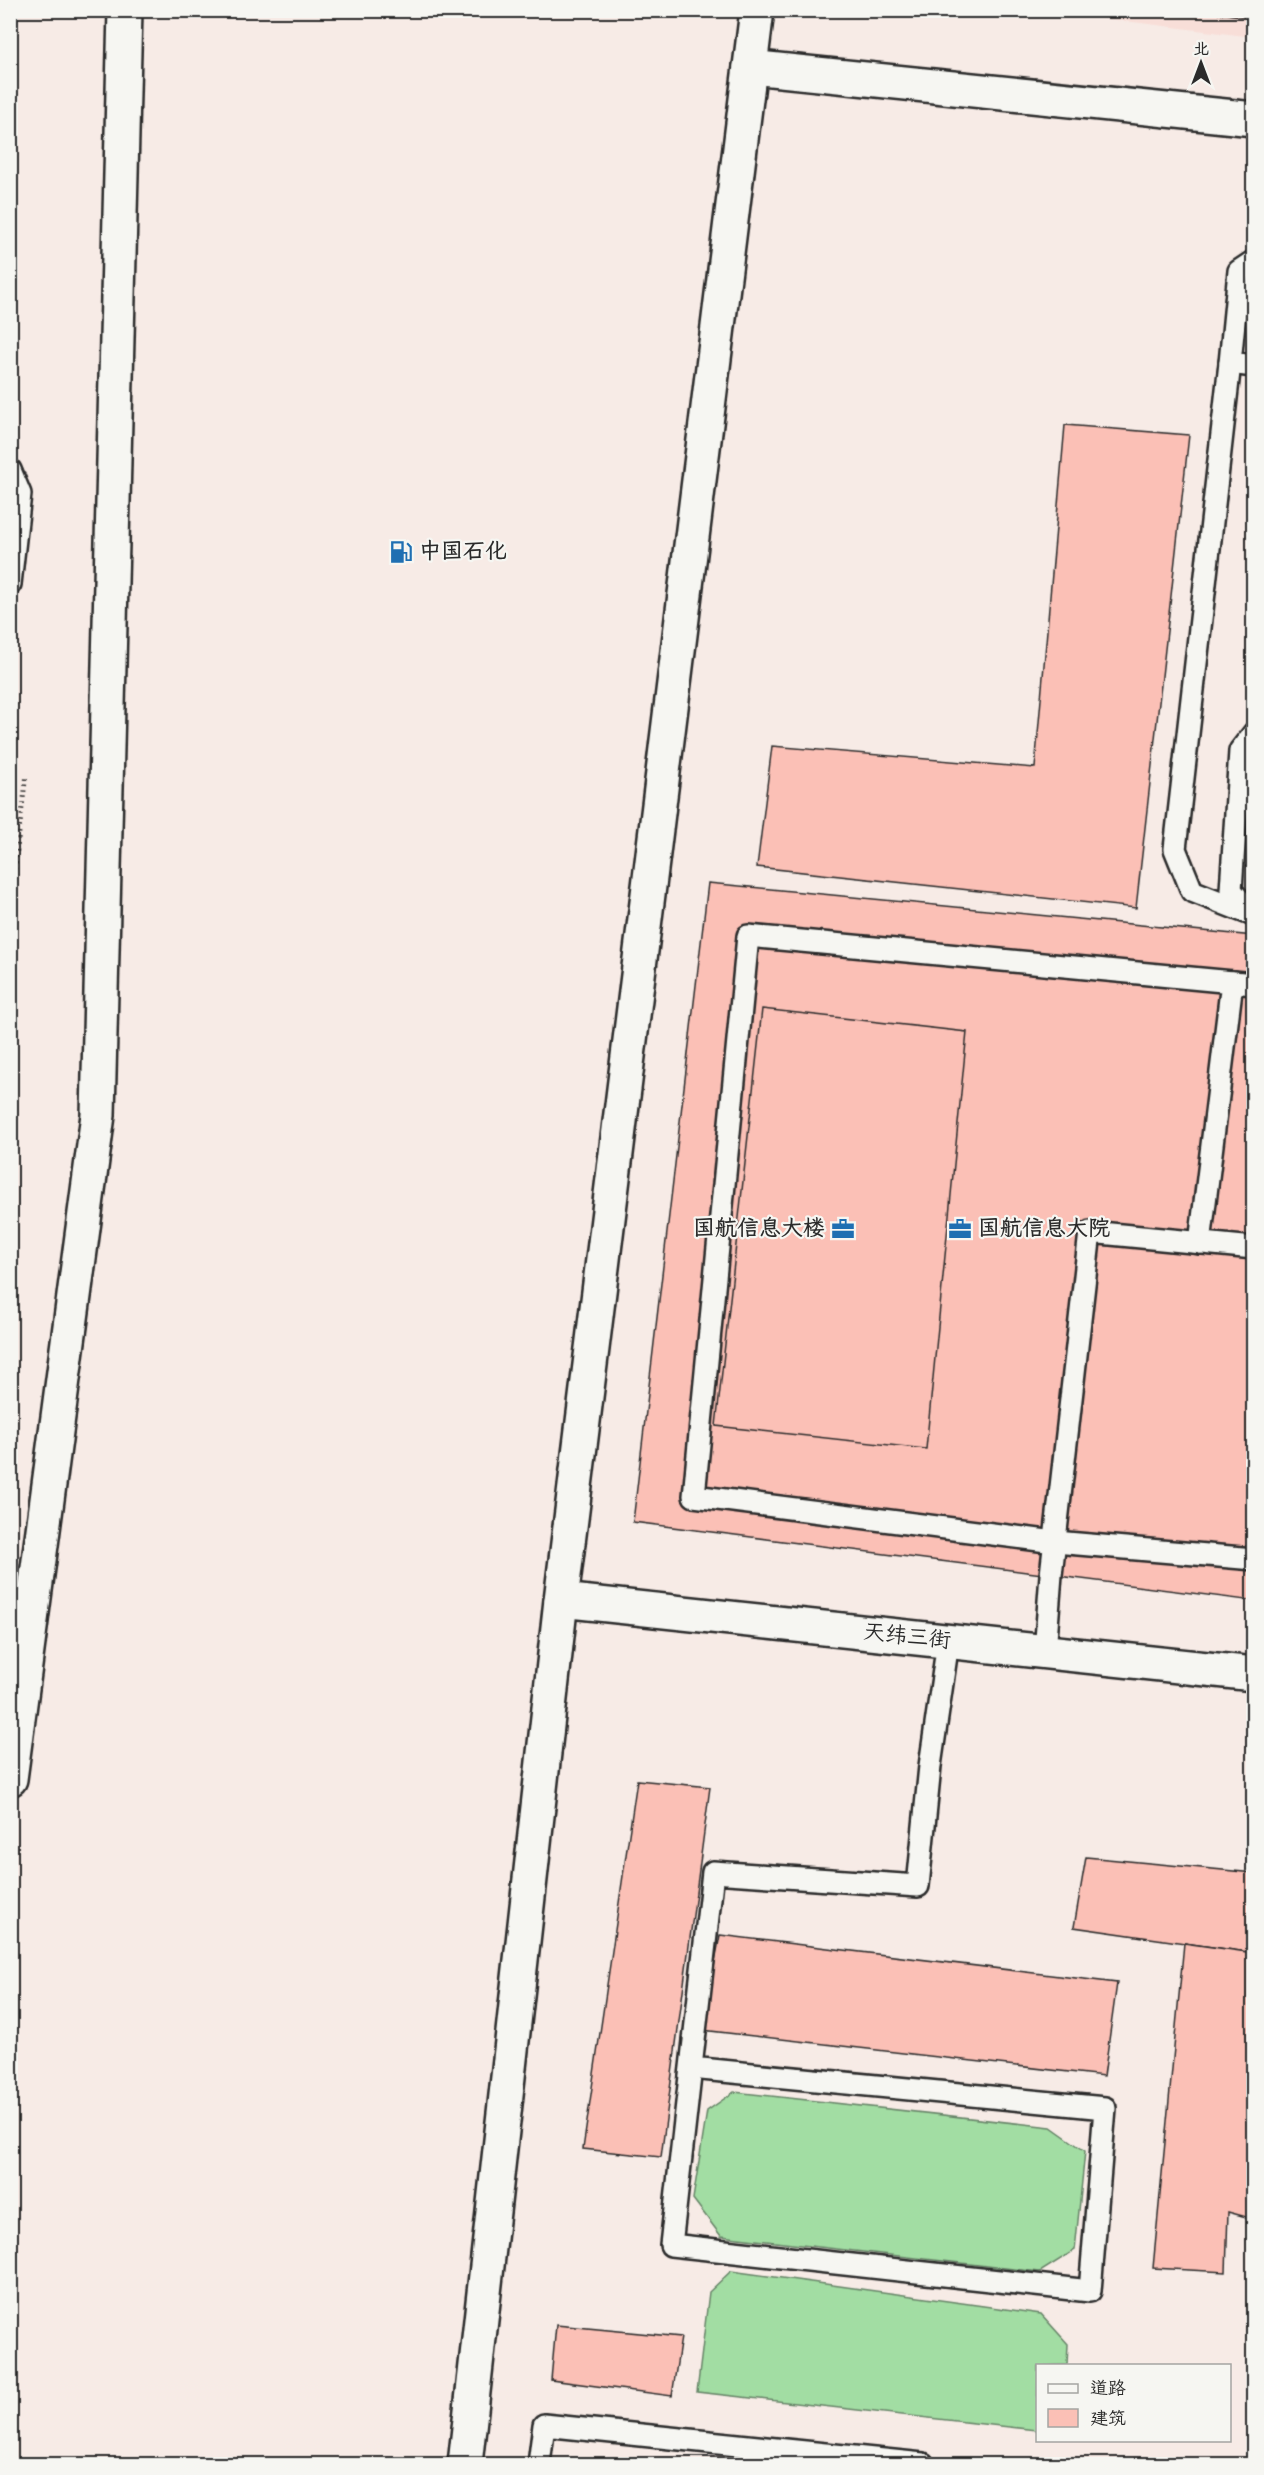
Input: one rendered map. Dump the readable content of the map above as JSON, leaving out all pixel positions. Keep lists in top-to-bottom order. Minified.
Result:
{"streets":{"main road":["天纬三街"]},"places":{"fuel station":["中国石化"],"office":["国航信息大楼","国航信息大院"]},"legend":["道路","建筑"],"north":"top"}
